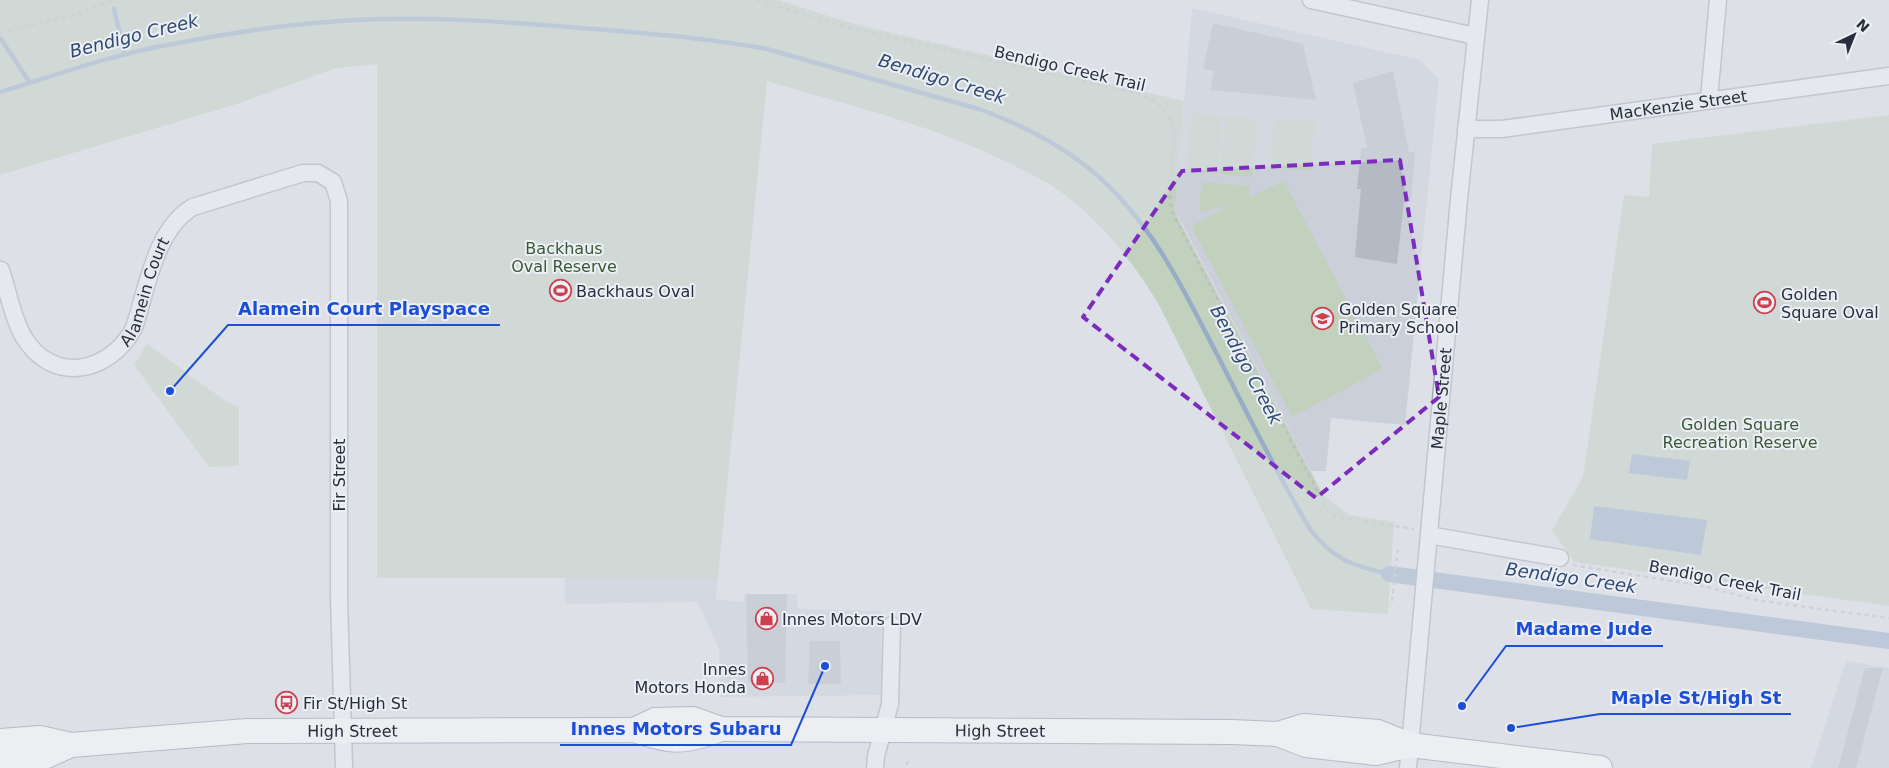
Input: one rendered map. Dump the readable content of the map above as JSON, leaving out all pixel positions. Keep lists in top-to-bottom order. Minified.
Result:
{"streets":{"highway":["High Street"],"street":["MacKenzie Street","Alamein Court","Maple Street","Fir Street"],"path":["Bendigo Creek Trail"]},"crossings":[["Bendigo Creek Trail","Maple Street"],["MacKenzie Street","Maple Street"],["Alamein Court","Fir Street"],["Maple Street","High Street"],["Fir Street","High Street"]],"water":["Bendigo Creek"],"parks":["Backhaus Oval Reserve","Golden Square Recreation Reserve"],"places":{"sports":["Backhaus Oval","Golden Square Oval"],"school or university":["Golden Square Primary School"],"other":["Alamein Court Playspace","Innes Motors Subaru","Madame Jude","Maple St/High St"],"shop":["Innes Motors LDV","Innes Motors Honda"],"bus stop":["Fir St/High St"]},"north":"top right"}
